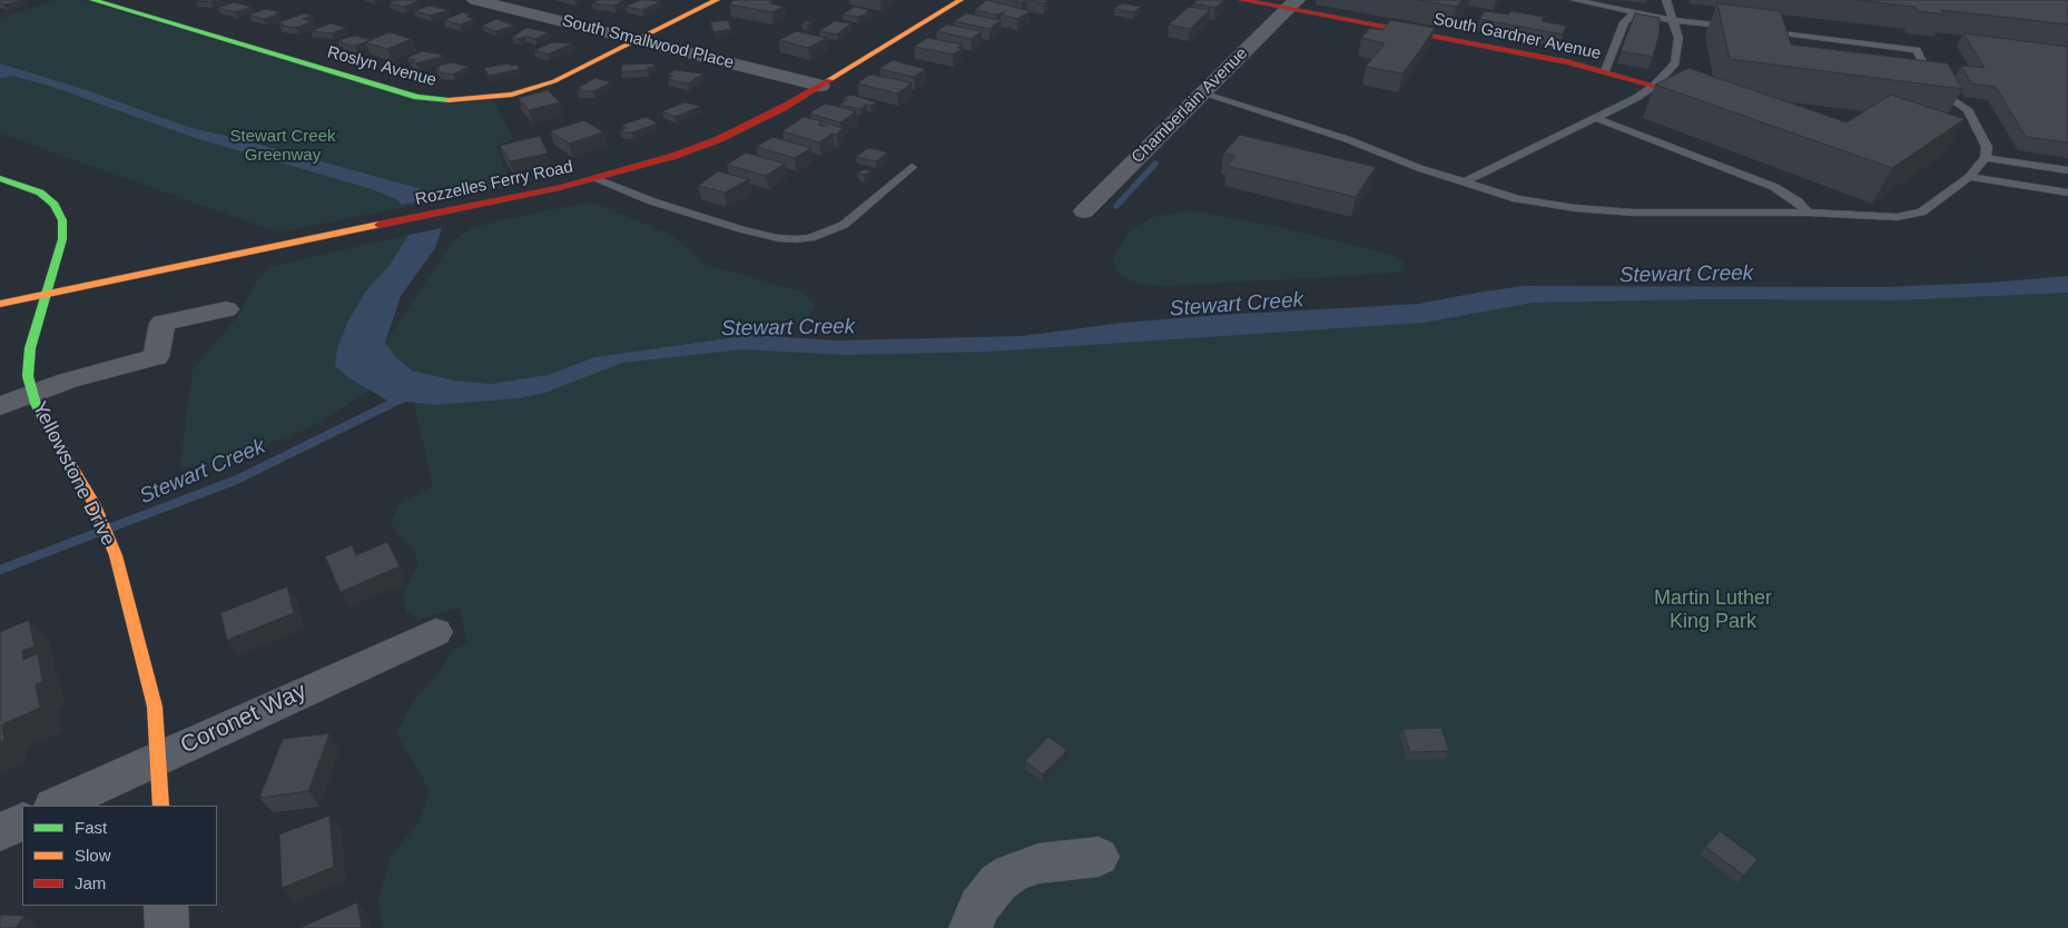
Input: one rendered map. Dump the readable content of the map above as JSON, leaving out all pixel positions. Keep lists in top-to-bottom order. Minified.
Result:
{"streets":{"street":["South Gardner Avenue","South Smallwood Place","Roslyn Avenue","Chamberlain Avenue","Rozzelles Ferry Road","Yellowstone Drive","Coronet Way"]},"crossings":[["South Gardner Avenue","Chamberlain Avenue"],["South Smallwood Place","Roslyn Avenue"],["South Smallwood Place","Rozzelles Ferry Road"],["Rozzelles Ferry Road","Yellowstone Drive"],["Yellowstone Drive","Coronet Way"]],"water":["Stewart Creek"],"parks":["Stewart Creek Greenway","Martin Luther King Park"],"legend":["Fast","Slow","Jam"]}
